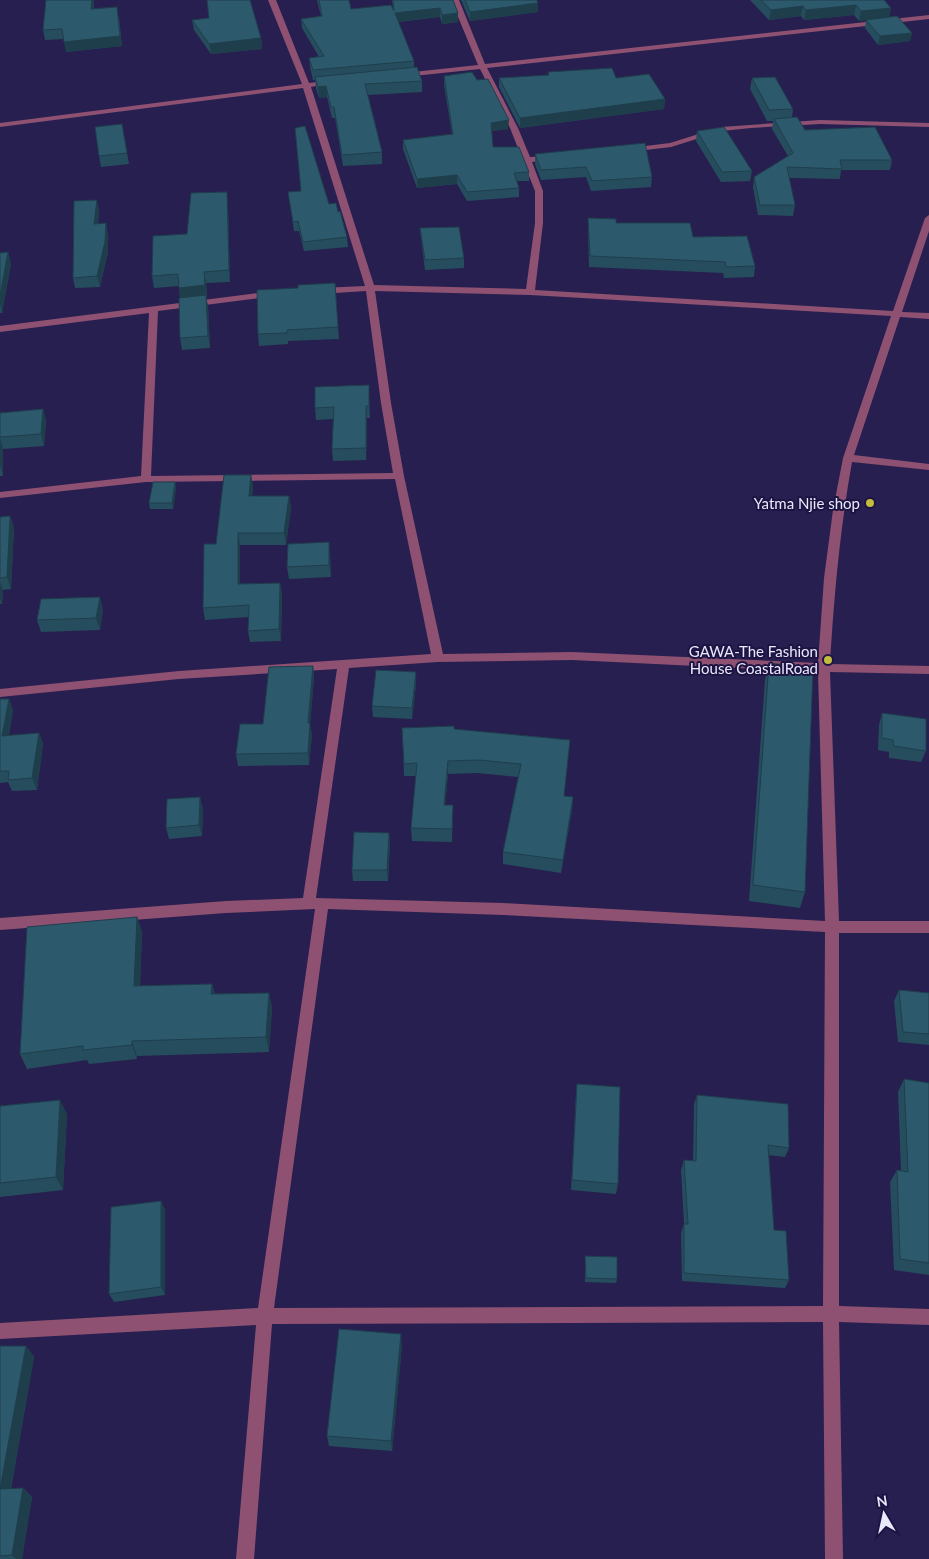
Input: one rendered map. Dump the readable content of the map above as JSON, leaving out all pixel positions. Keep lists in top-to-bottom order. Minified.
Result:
{"places":["Yatma Njie shop","GAWA-The Fashion House CoastalRoad"],"north":"top"}
